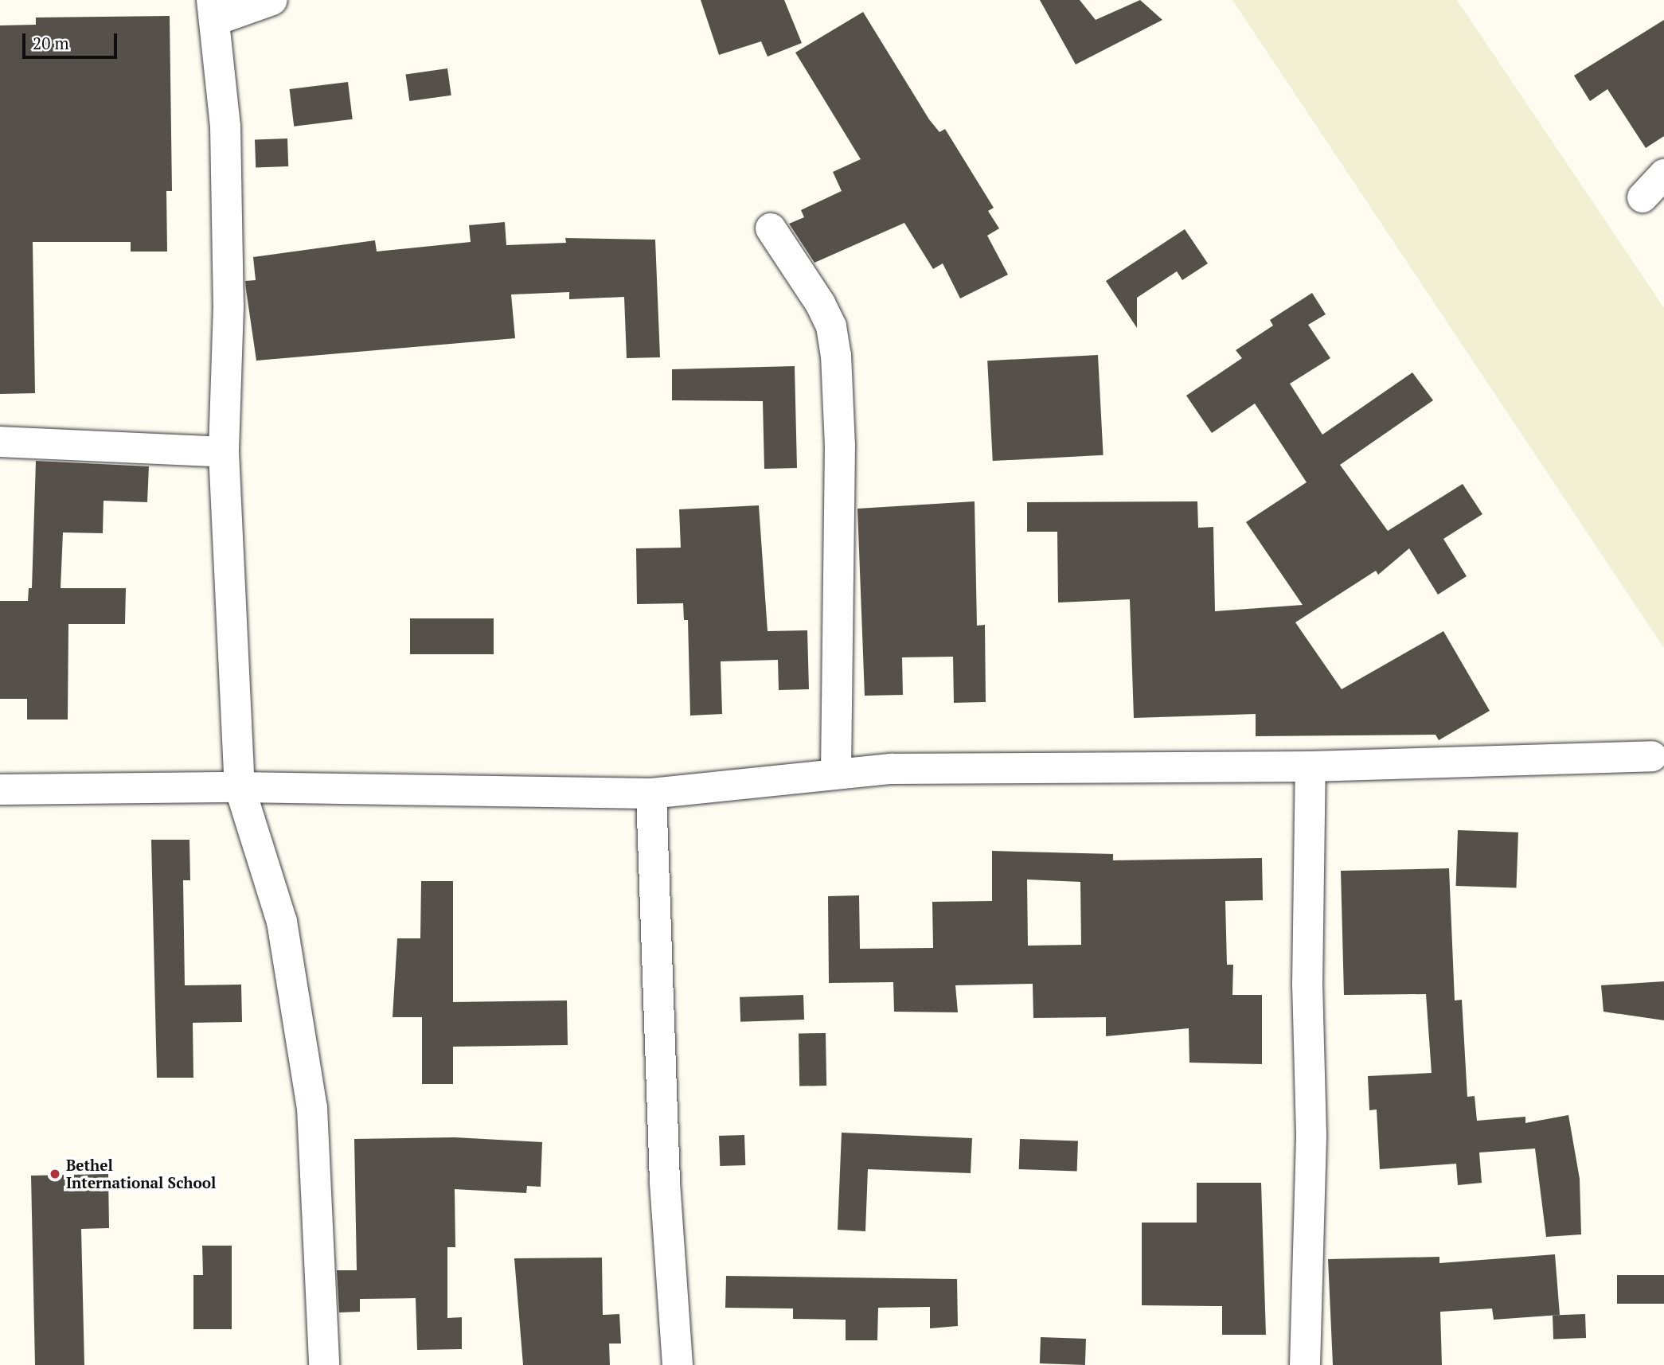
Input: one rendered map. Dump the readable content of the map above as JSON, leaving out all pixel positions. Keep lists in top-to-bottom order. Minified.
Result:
{"places":["Bethel International School"],"scale_bar":"20 m"}
